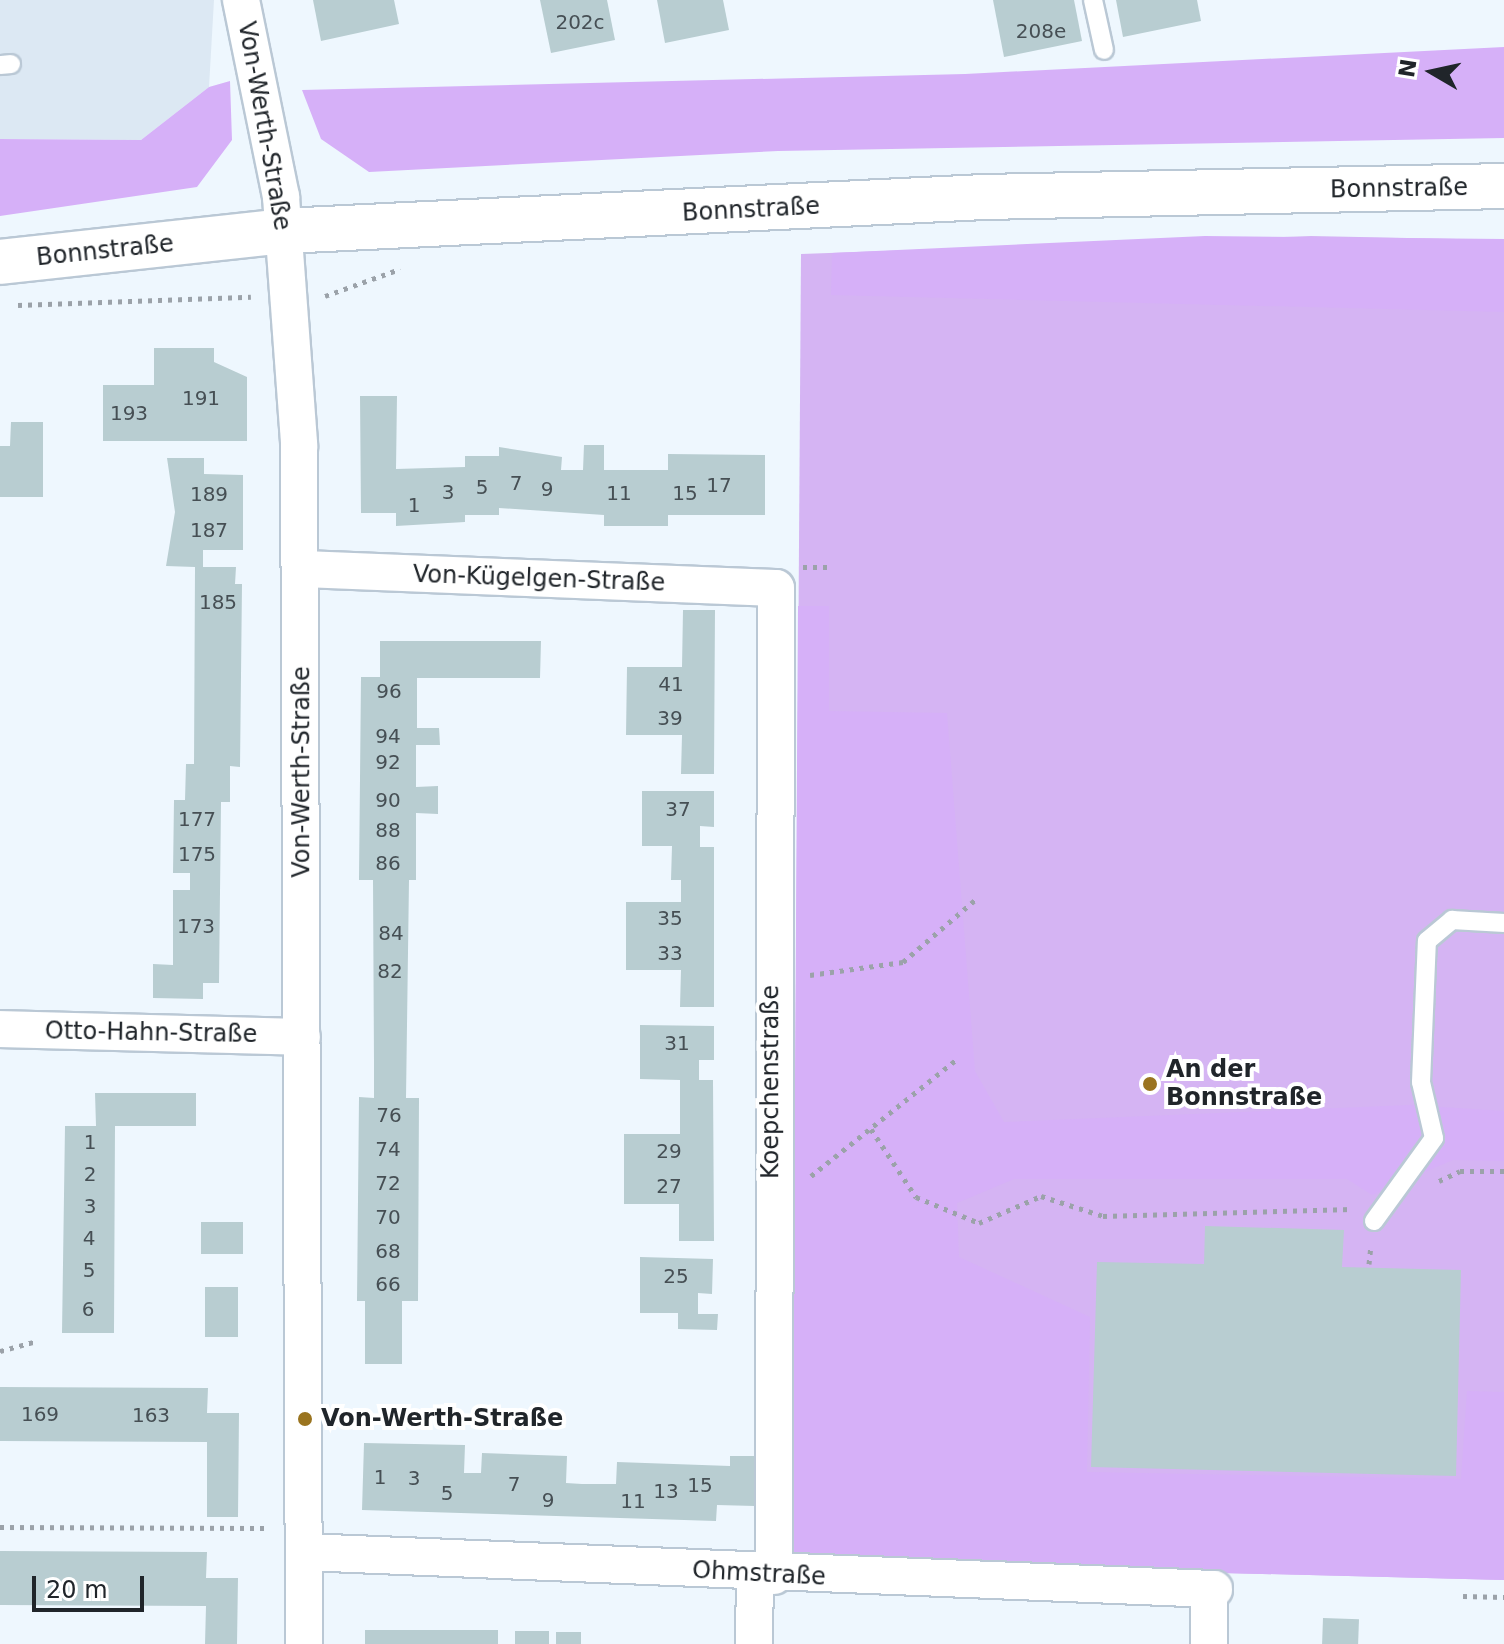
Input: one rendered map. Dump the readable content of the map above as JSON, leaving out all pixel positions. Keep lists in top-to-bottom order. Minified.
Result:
{"streets":{"main road":["Bonnstraße"],"street":["Von-Werth-Straße","Von-Kügelgen-Straße","Otto-Hahn-Straße","Koepchenstraße","Ohmstraße"]},"crossings":[["Von-Werth-Straße","Bonnstraße"],["Von-Werth-Straße","Von-Kügelgen-Straße"],["Von-Werth-Straße","Otto-Hahn-Straße"],["Von-Werth-Straße","Ohmstraße"],["Von-Kügelgen-Straße","Koepchenstraße"],["Koepchenstraße","Ohmstraße"]],"places":["An der Bonnstraße","Von-Werth-Straße"],"house_numbers":["202c","208e","191","193","7","17","5","9","3","11","15","189","1","187","185","41","96","39","94","92","90","37","177","88","175","86","35","173","84","33","82","31","76","1","74","29","2","72","27","3","70","4","68","5","25","66","6","169","163","1","3","7","15","13","5","9","11"],"scale_bar":"20 m","north":"left"}
